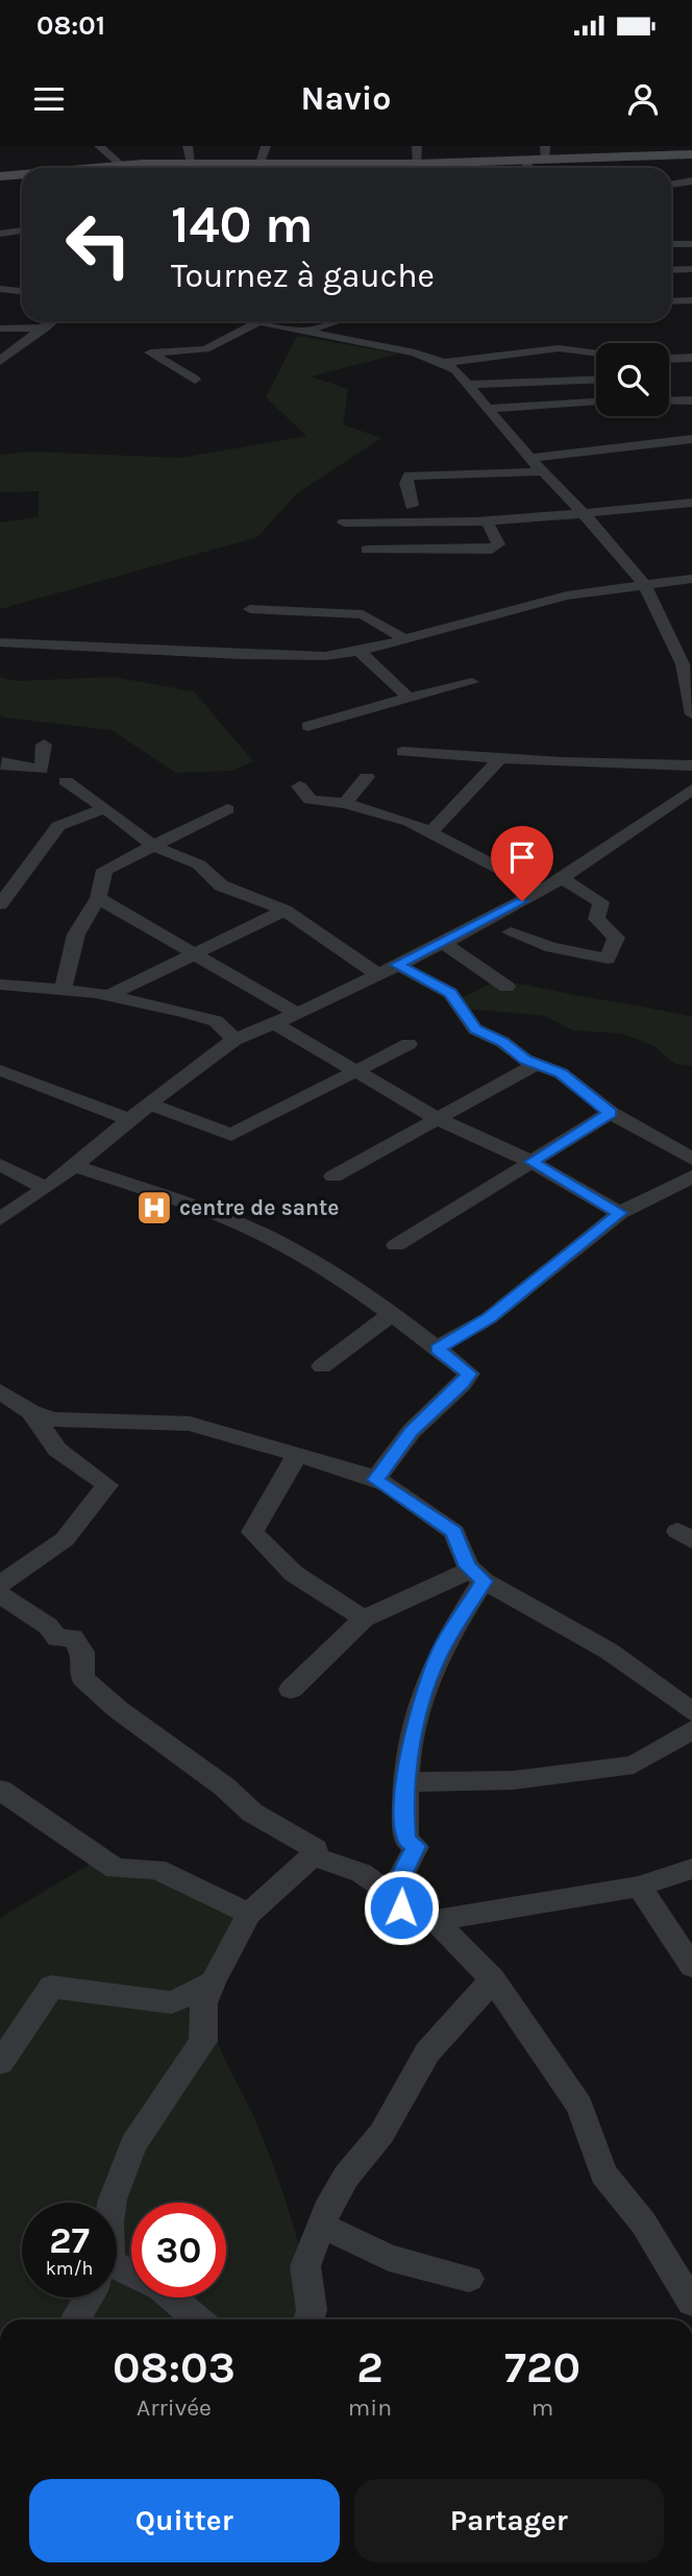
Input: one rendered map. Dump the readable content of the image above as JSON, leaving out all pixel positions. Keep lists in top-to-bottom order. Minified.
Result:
{"places":{"hospital":["centre de sante"]},"page":{"status":"08:01","header":"Navio","turn":["140 m","Tournez à gauche"],"speed":"27 km/h","limit":"30","eta":["08:03","Arrivée","2","min","720","m"],"buttons":["Quitter","Partager"]}}
